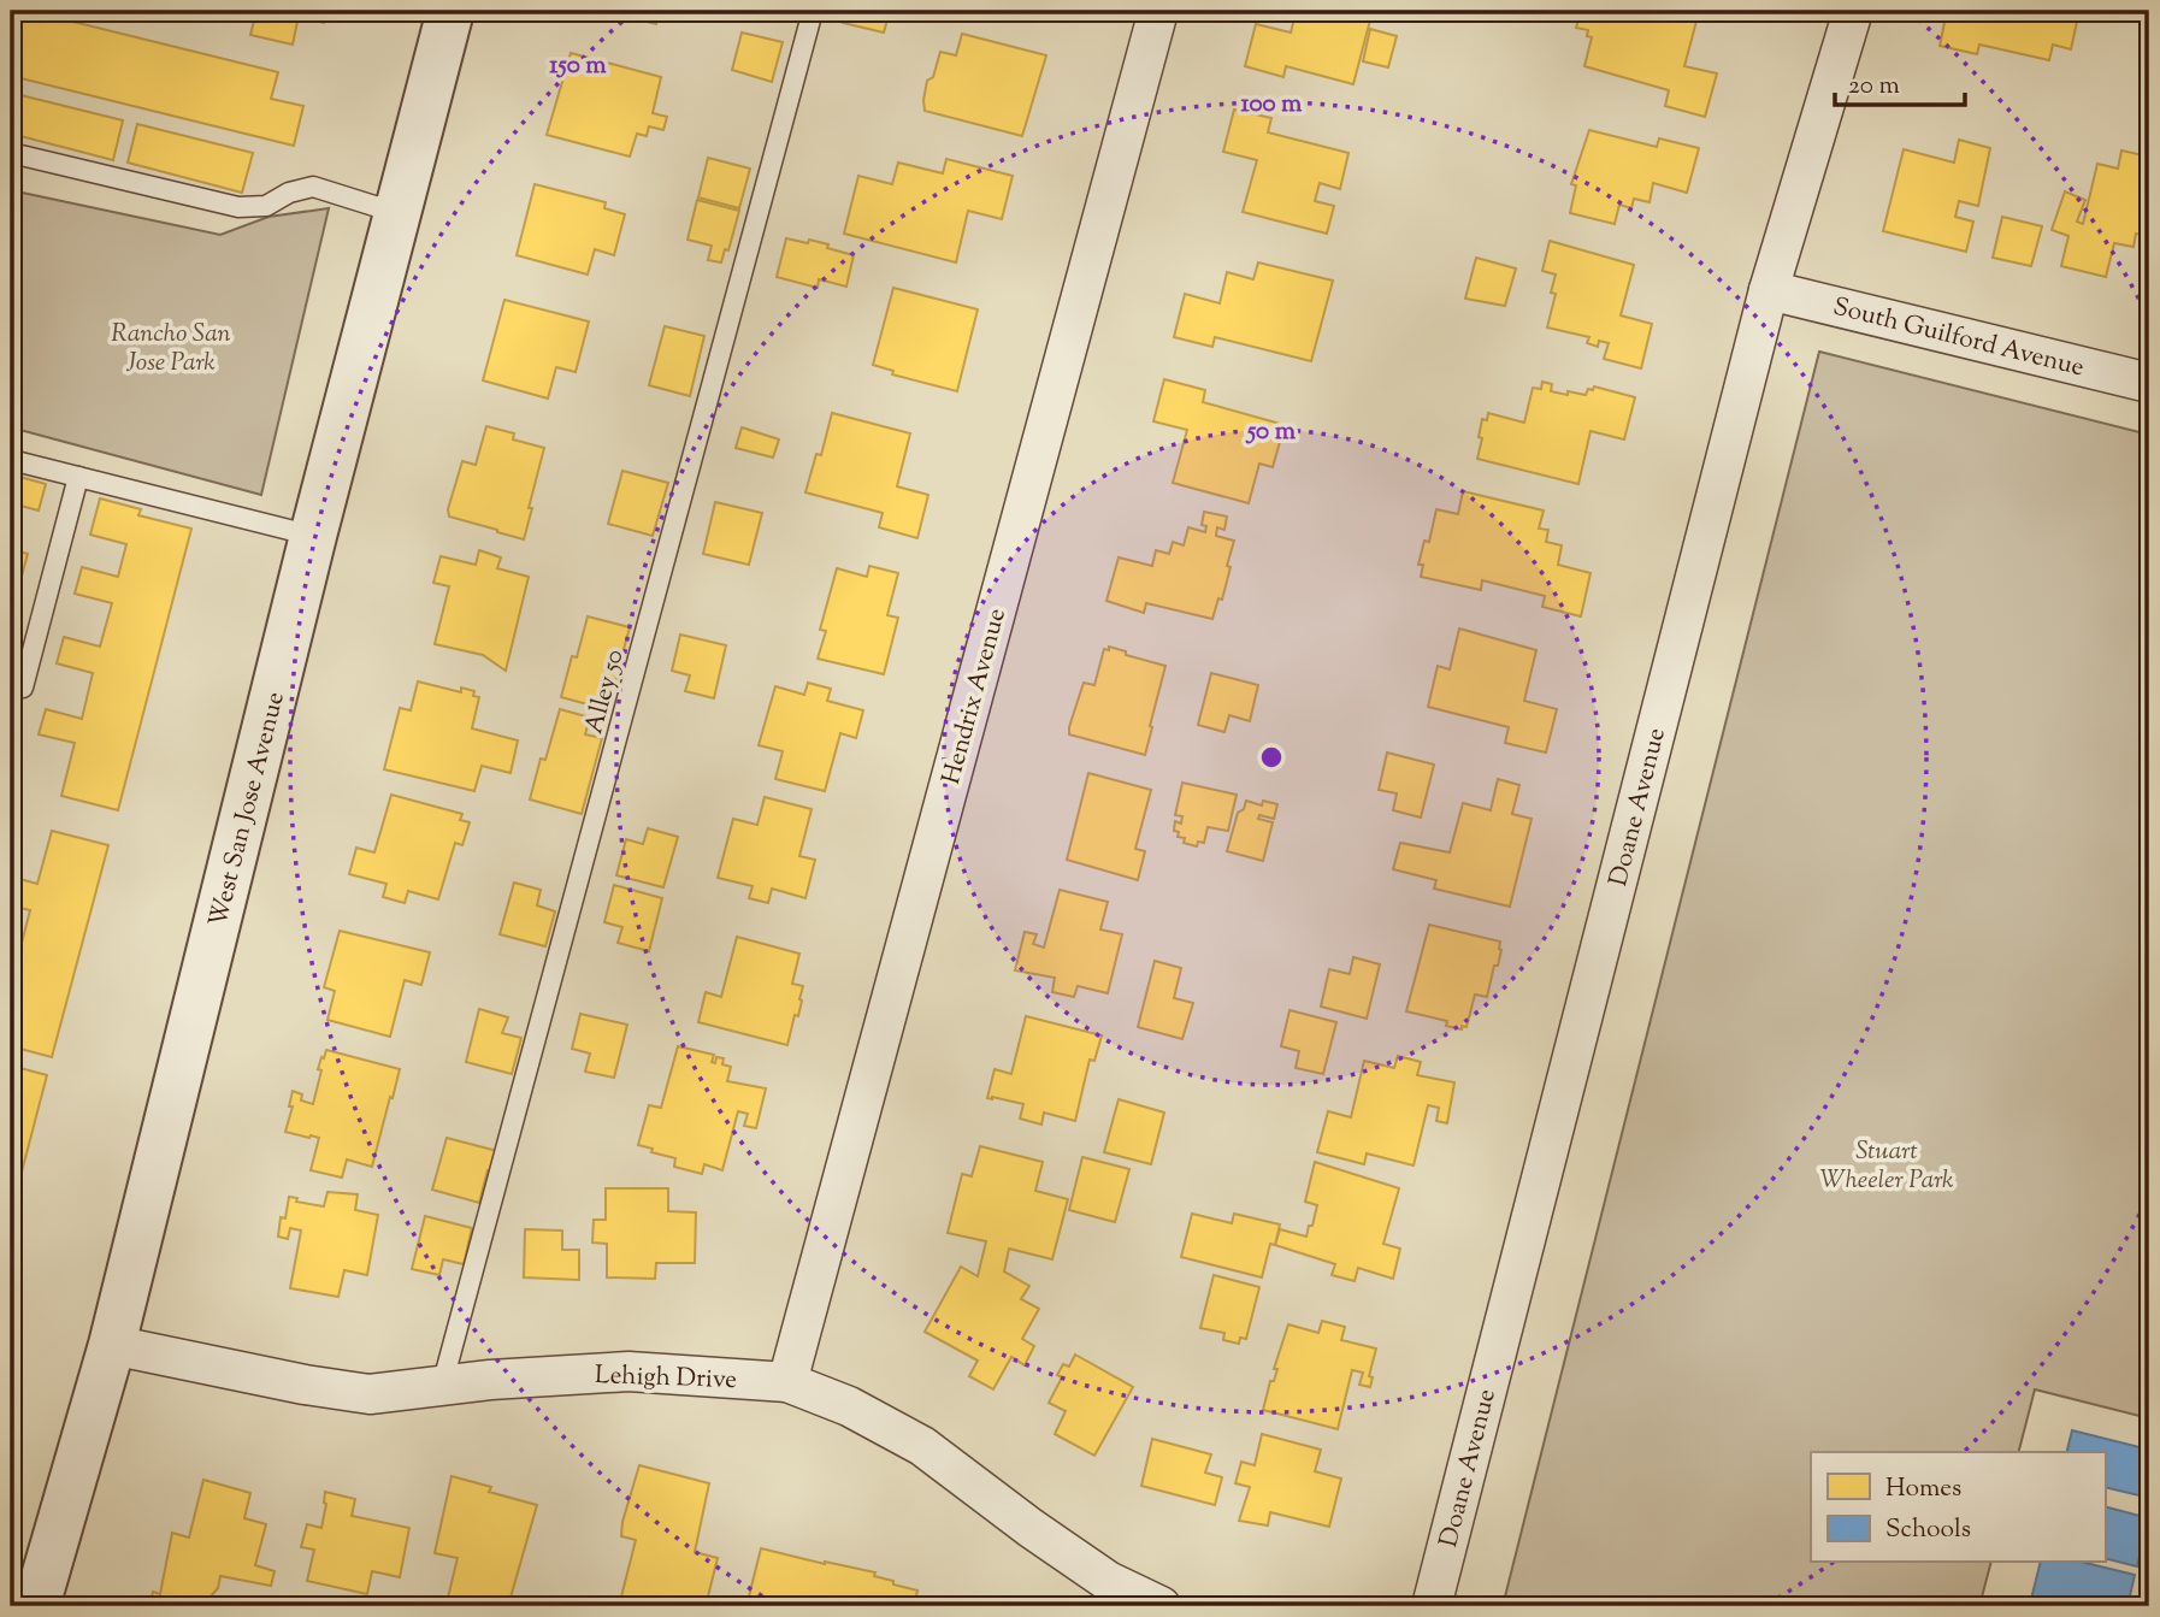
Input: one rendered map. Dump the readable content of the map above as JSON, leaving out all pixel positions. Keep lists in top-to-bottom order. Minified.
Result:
{"streets":{"street":["South Guilford Avenue","Hendrix Avenue","Doane Avenue","West San Jose Avenue","Lehigh Drive"],"lane":["Alley 50"]},"crossings":[["South Guilford Avenue","Doane Avenue"],["Alley 50","Lehigh Drive"],["Hendrix Avenue","Lehigh Drive"],["West San Jose Avenue","Lehigh Drive"]],"parks":["Rancho San Jose Park","Stuart Wheeler Park"],"legend":["Homes","Schools"],"scale_bar":"20 m","rings":["150 m","100 m","50 m"]}
